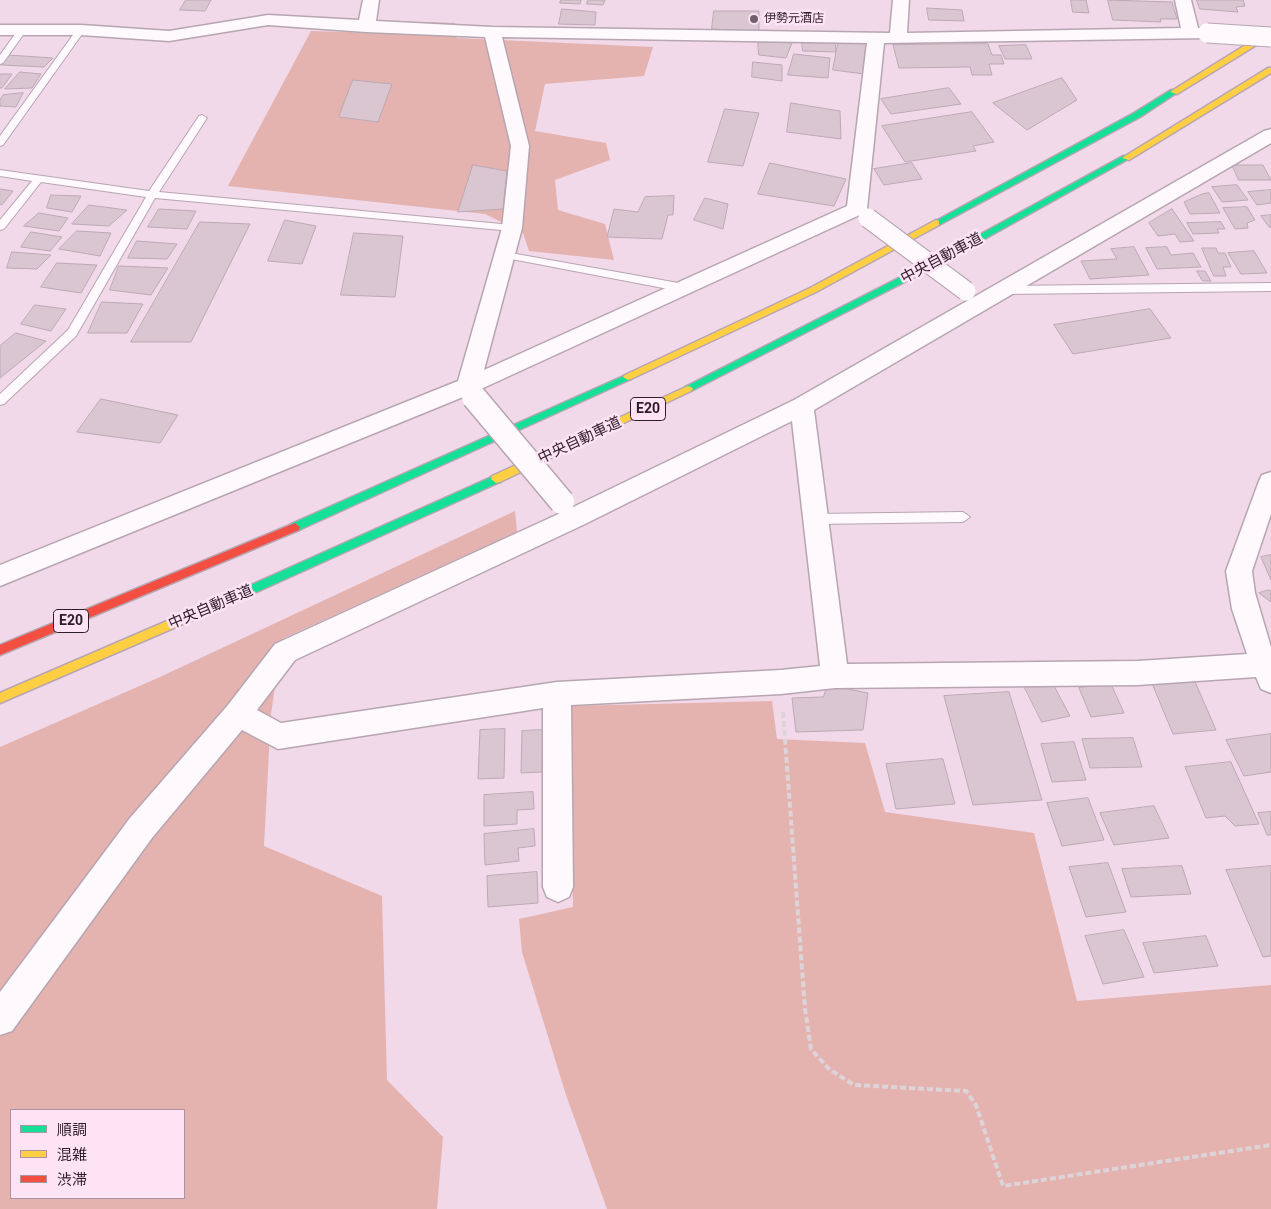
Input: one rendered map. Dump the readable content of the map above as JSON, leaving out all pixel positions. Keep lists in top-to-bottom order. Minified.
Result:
{"streets":{"highway":["中央自動車道","E20"]},"places":["伊勢元酒店"],"legend":["順調","混雑","渋滞"]}
